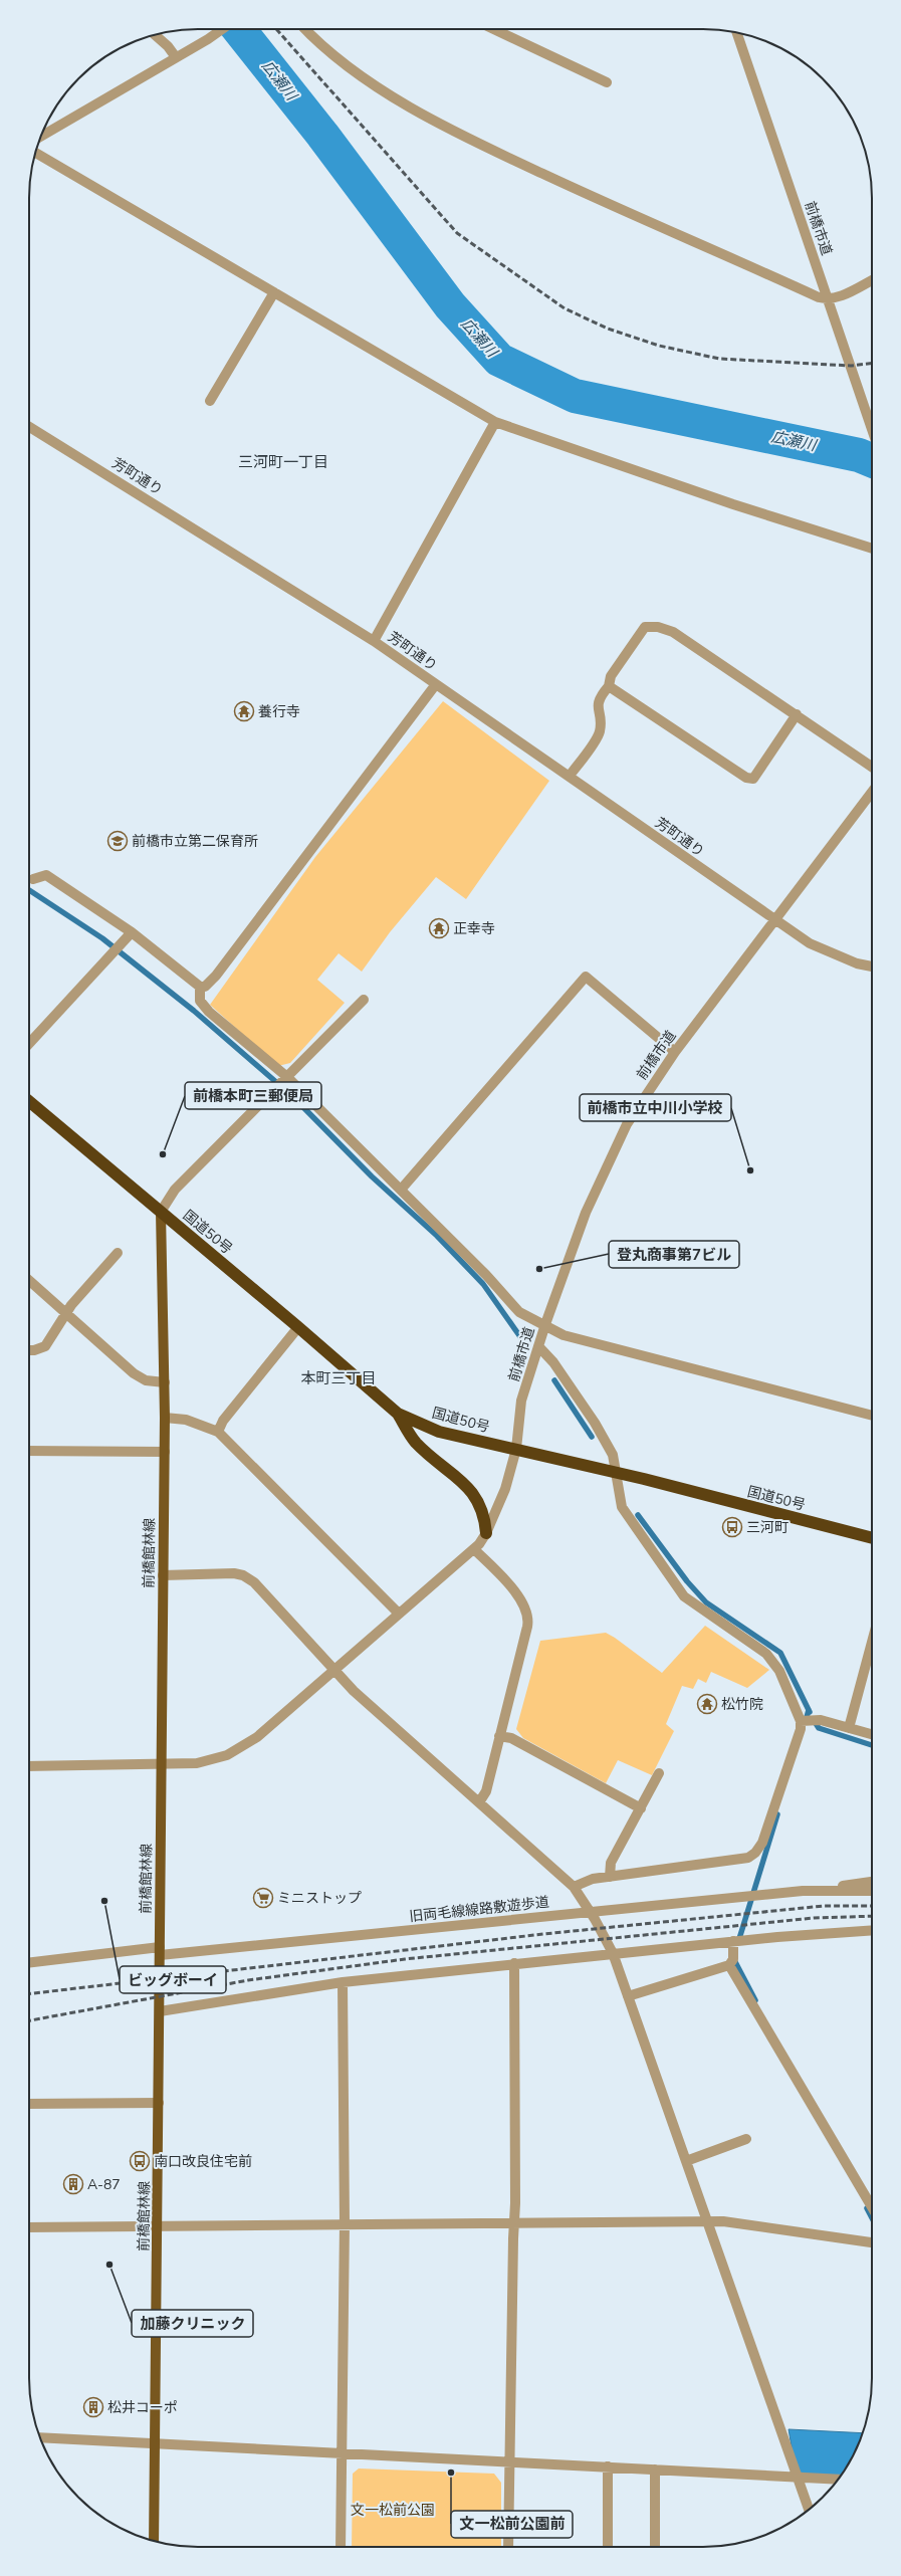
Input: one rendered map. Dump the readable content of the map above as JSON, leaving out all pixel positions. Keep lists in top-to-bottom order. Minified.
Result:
{"streets":{"highway":["国道50号"],"main road":["前橋館林線"],"street":["前橋市道","芳町通り","旧両毛線線路敷遊歩道"]},"crossings":[["前橋市道","芳町通り"],["前橋市道","国道50号"],["前橋市道","前橋館林線"],["国道50号","前橋館林線"],["前橋館林線","旧両毛線線路敷遊歩道"]],"districts":["三河町一丁目","本町三丁目"],"water":["広瀬川"],"parks":["文一松前公園"],"places":{"temple":["養行寺","正幸寺","松竹院"],"school or university":["前橋市立第二保育所"],"other":["前橋本町三郵便局","前橋市立中川小学校","登丸商事第7ビル","ビッグボーイ","加藤クリニック","文一松前公園前"],"bus stop":["三河町","南口改良住宅前"],"supermarket":["ミニストップ"],"building":["A-87","松井コーポ"]}}
